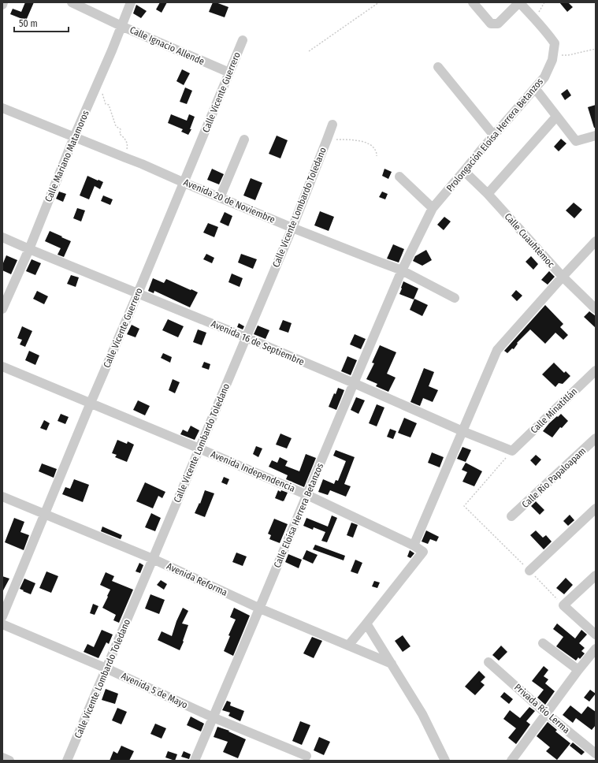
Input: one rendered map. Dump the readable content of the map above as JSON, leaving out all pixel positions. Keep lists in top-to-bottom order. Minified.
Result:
{"streets":{"street":["Calle Ignacio Allende","Calle Vicente Guerrero","Prolongación Eloísa Herrera Betanzos","Calle Mariano Matamoros","Avenida 20 de Noviembre","Calle Vicente Lombardo Toledano","Calle Cuauhtémoc","Avenida 16 de Septiembre","Calle Minatitlán","Avenida Independencia","Calle Río Papaloapam","Calle Eloísa Herrera Betanzos","Avenida Reforma","Avenida 5 de Mayo","Privada Río Lerma"]},"crossings":[["Calle Ignacio Allende","Calle Vicente Guerrero"],["Calle Ignacio Allende","Calle Mariano Matamoros"],["Calle Vicente Guerrero","Avenida 20 de Noviembre"],["Calle Vicente Guerrero","Avenida 16 de Septiembre"],["Calle Vicente Guerrero","Avenida Independencia"],["Calle Vicente Guerrero","Avenida Reforma"],["Prolongación Eloísa Herrera Betanzos","Avenida 20 de Noviembre"],["Prolongación Eloísa Herrera Betanzos","Calle Cuauhtémoc"],["Prolongación Eloísa Herrera Betanzos","Calle Eloísa Herrera Betanzos"],["Calle Mariano Matamoros","Avenida 20 de Noviembre"],["Calle Mariano Matamoros","Avenida 16 de Septiembre"],["Avenida 20 de Noviembre","Calle Vicente Lombardo Toledano"],["Avenida 20 de Noviembre","Calle Eloísa Herrera Betanzos"],["Calle Vicente Lombardo Toledano","Avenida 16 de Septiembre"],["Calle Vicente Lombardo Toledano","Avenida Independencia"],["Calle Vicente Lombardo Toledano","Avenida Reforma"],["Calle Vicente Lombardo Toledano","Avenida 5 de Mayo"],["Avenida 16 de Septiembre","Calle Minatitlán"],["Avenida 16 de Septiembre","Calle Eloísa Herrera Betanzos"],["Avenida Independencia","Calle Eloísa Herrera Betanzos"],["Calle Eloísa Herrera Betanzos","Avenida Reforma"],["Calle Eloísa Herrera Betanzos","Avenida 5 de Mayo"]],"scale_bar":"50 m"}
